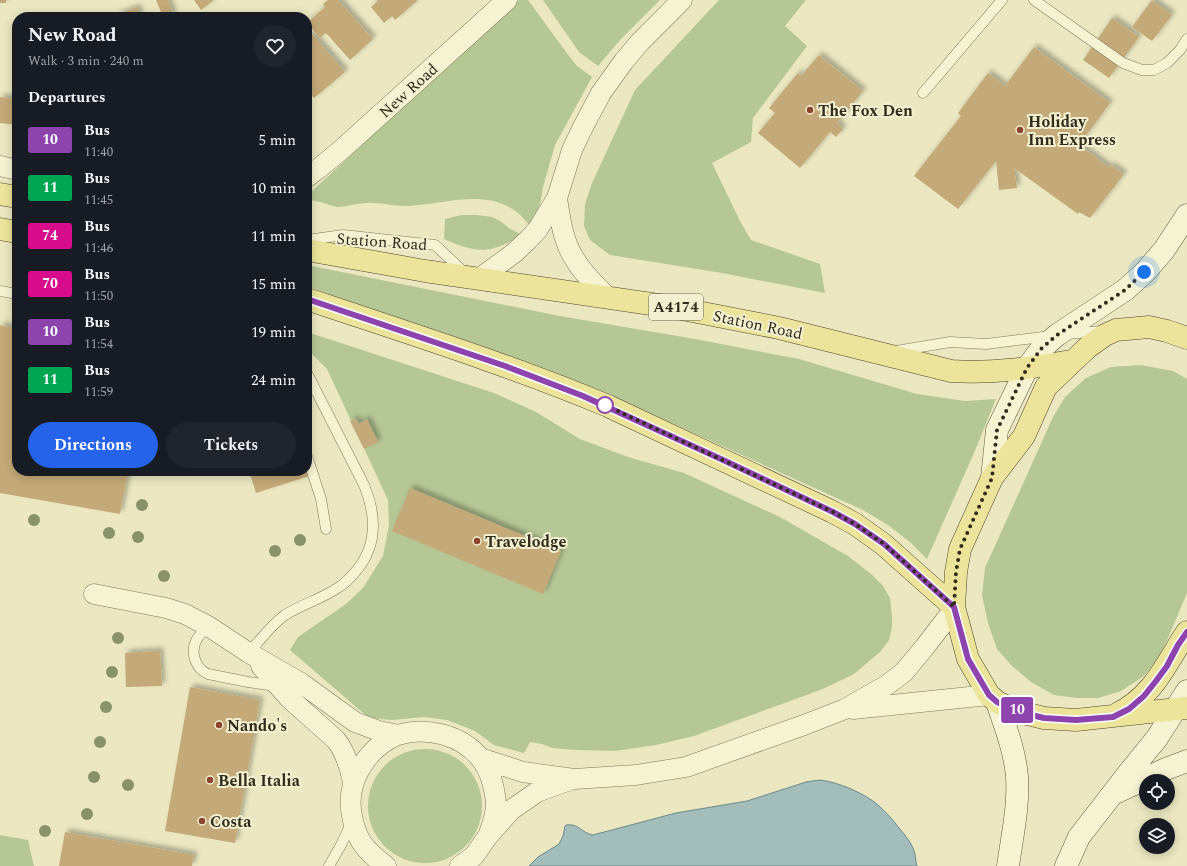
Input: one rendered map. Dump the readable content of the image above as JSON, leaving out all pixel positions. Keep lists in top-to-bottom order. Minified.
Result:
{"streets":{"main road":["Station Road","A4174"],"street":["New Road"]},"places":["The Fox Den","Holiday Inn Express","Travelodge","Nando's","Bella Italia","Costa"],"lines":["bus line 10"],"page":{"on_map":"10","heading":[["New Road","Walk · 3 min · 240 m"],"Departures"],"list":[{"mark":"10","name":"Bus","note":"11:40","value":"5 min"},{"mark":"11","name":"Bus","note":"11:45","value":"10 min"},{"mark":"74","name":"Bus","note":"11:46","value":"11 min"},{"mark":"70","name":"Bus","note":"11:50","value":"15 min"},{"mark":"10","name":"Bus","note":"11:54","value":"19 min"},{"mark":"11","name":"Bus","note":"11:59","value":"24 min"}],"buttons":["Directions","Tickets"]}}
